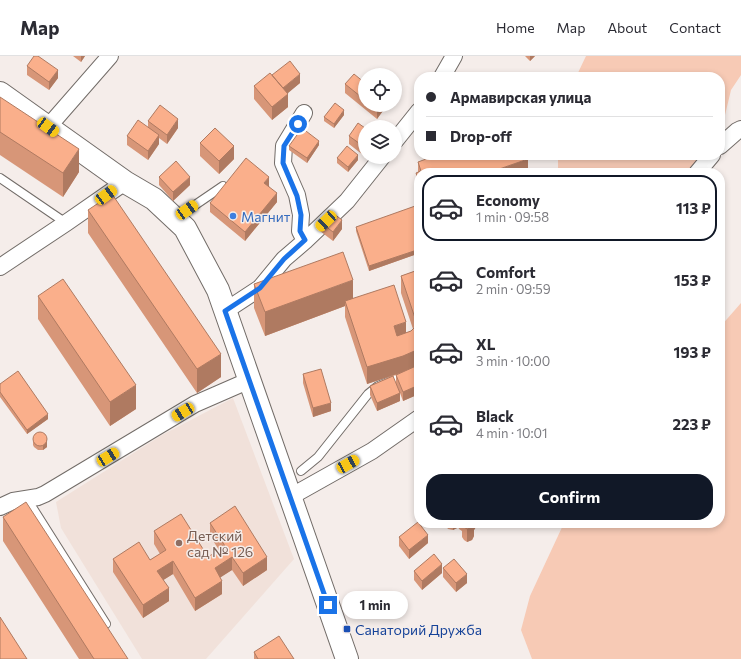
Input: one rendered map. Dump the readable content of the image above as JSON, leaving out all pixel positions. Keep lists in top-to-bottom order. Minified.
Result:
{"places":{"other":["Магнит","Детский сад № 126"],"transit":["Санаторий Дружба"]},"page":{"header":"Map","nav":["Home","Map","About","Contact"],"banner":["Армавирская улица","Drop-off"],"list":[{"name":"Economy","note":"1 min · 09:58","value":"113 ₽"},{"name":"Comfort","note":"2 min · 09:59","value":"153 ₽"},{"name":"XL","note":"3 min · 10:00","value":"193 ₽"},{"name":"Black","note":"4 min · 10:01","value":"223 ₽"}],"buttons":"Confirm","bubble":"1 min"}}
